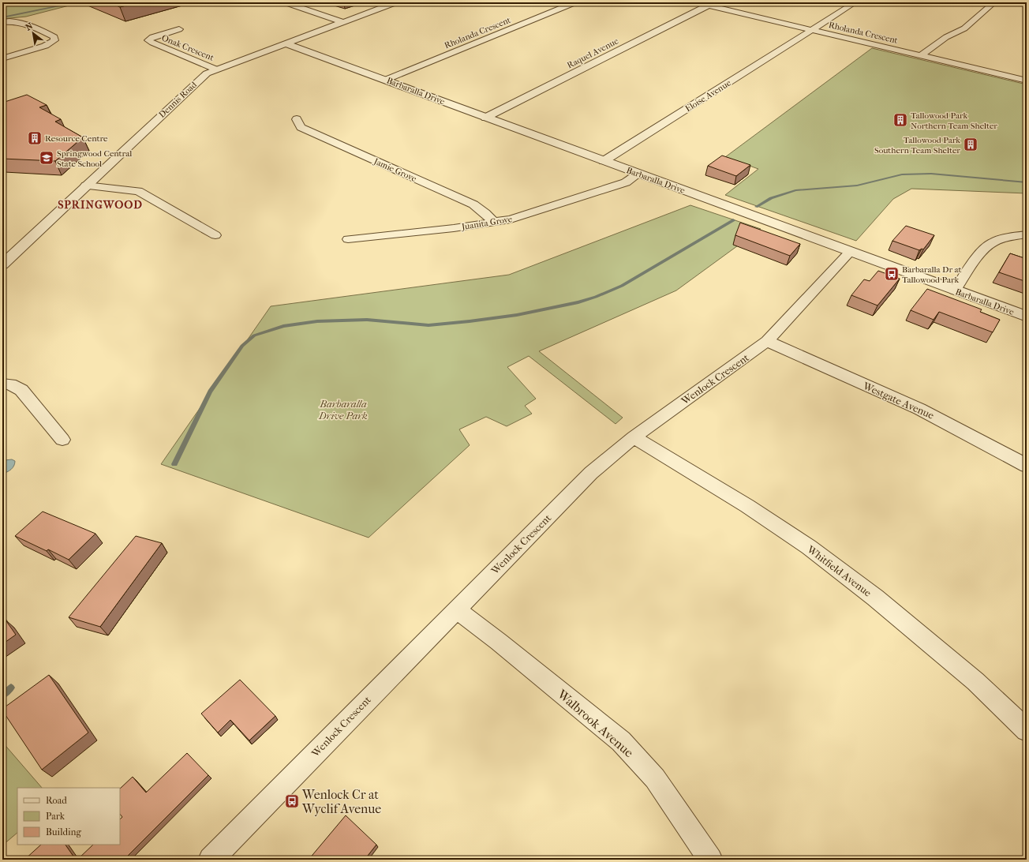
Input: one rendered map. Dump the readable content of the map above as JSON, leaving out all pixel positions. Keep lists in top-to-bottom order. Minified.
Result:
{"streets":{"street":["Rholanda Crescent","Onak Crescent","Raquel Avenue","Barbaralla Drive","Eloise Avenue","Dennis Road","Jamie Grove","Juanita Grove","Wenlock Crescent","Westgate Avenue","Whitfield Avenue","Walbrook Avenue"]},"crossings":[["Rholanda Crescent","Raquel Avenue"],["Rholanda Crescent","Barbaralla Drive"],["Rholanda Crescent","Eloise Avenue"],["Onak Crescent","Dennis Road"],["Raquel Avenue","Barbaralla Drive"],["Barbaralla Drive","Eloise Avenue"],["Barbaralla Drive","Dennis Road"],["Barbaralla Drive","Juanita Grove"],["Barbaralla Drive","Wenlock Crescent"],["Jamie Grove","Juanita Grove"],["Wenlock Crescent","Westgate Avenue"],["Wenlock Crescent","Whitfield Avenue"],["Wenlock Crescent","Walbrook Avenue"]],"districts":["SPRINGWOOD"],"parks":["Barbaralla Drive Park"],"places":{"building":["Tallowood Park Northern Team Shelter","Resource Centre","Tallowood Park Southern Team Shelter"],"school or university":["Springwood Central State School"],"bus stop":["Barbaralla Dr at Tallowood Park","Wenlock Cr at Wyclif Avenue"]},"legend":["Road","Park","Building"],"north":"top left"}
